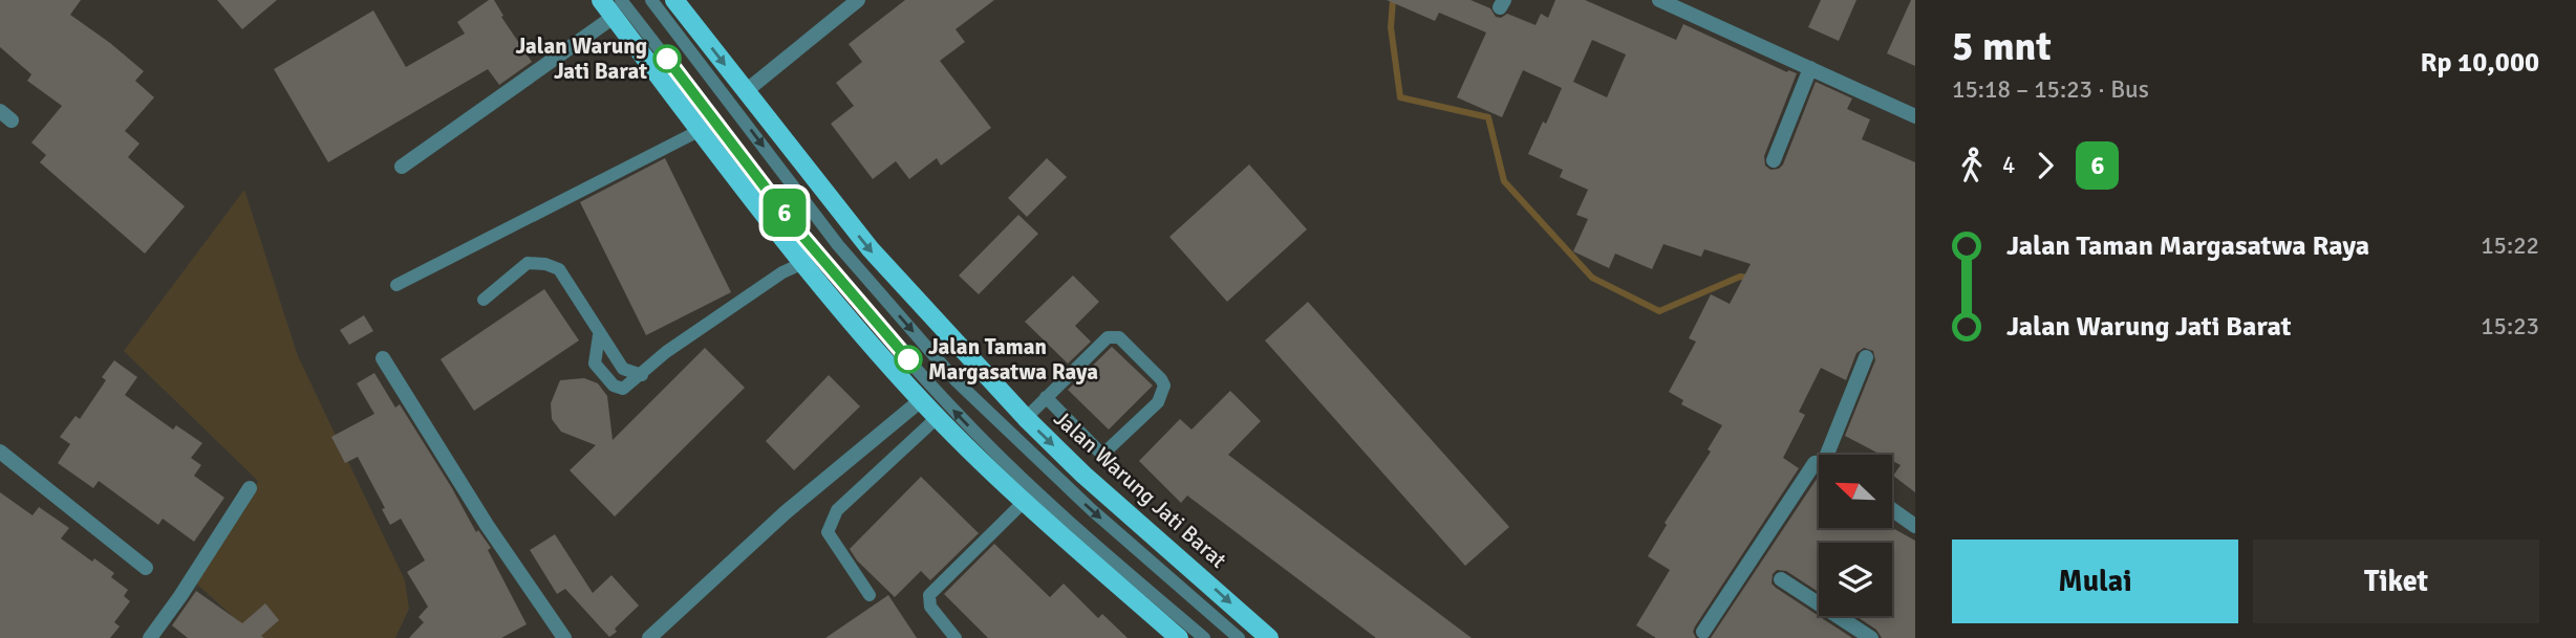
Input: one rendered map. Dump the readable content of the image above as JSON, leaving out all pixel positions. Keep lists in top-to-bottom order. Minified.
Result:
{"streets":{"main road":["Jalan Warung Jati Barat"]},"places":["Jalan Warung Jati Barat","Jalan Taman Margasatwa Raya"],"lines":["bus line 6"],"north":"top left","page":{"on_map":"6","heading":["5 mnt","15:18 – 15:23 · Bus","Rp 10,000"],"legs":["4","6"],"list":[{"name":"Jalan Taman Margasatwa Raya","value":"15:22"},{"name":"Jalan Warung Jati Barat","value":"15:23"}],"buttons":["Mulai","Tiket"]}}
